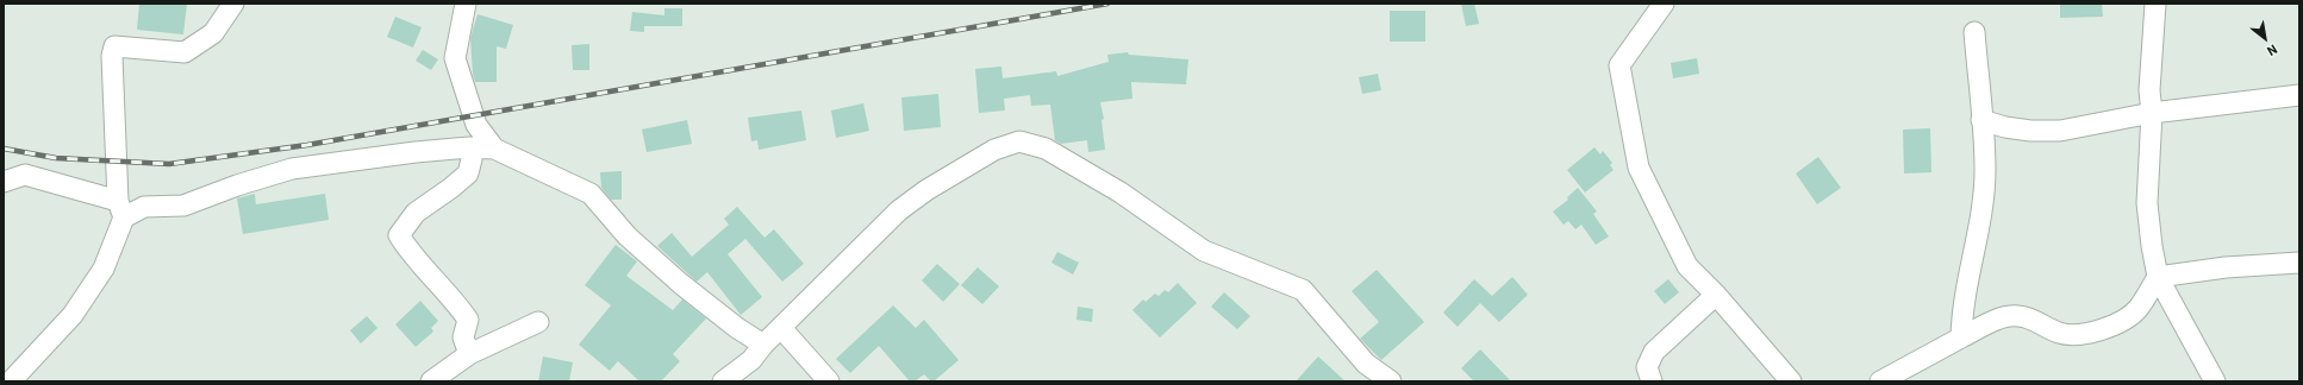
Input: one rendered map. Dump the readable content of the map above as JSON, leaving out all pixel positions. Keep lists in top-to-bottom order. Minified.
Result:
{"north":"bottom right"}
